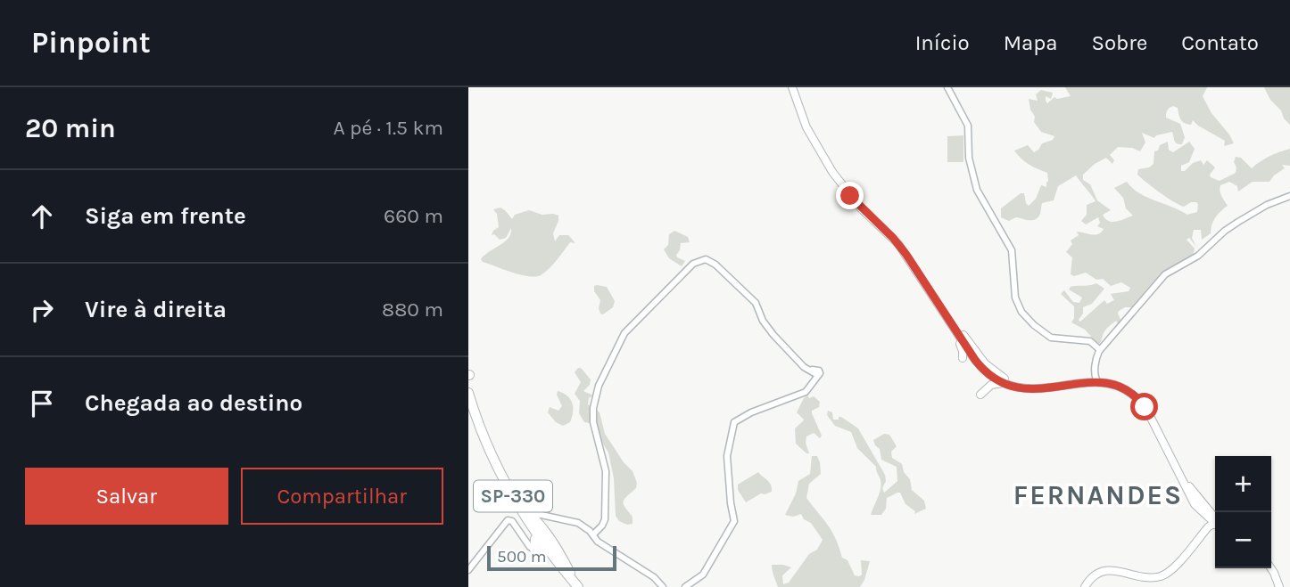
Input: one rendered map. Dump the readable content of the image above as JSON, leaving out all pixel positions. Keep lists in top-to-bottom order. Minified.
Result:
{"streets":{"highway":["SP-330"]},"districts":["FERNANDES"],"scale_bar":"500 m","page":{"header":"Pinpoint","nav":["Início","Mapa","Sobre","Contato"],"heading":["20 min","A pé · 1.5 km"],"list":[["Siga em frente","660 m"],["Vire à direita","880 m"],"Chegada ao destino"],"buttons":["Salvar","Compartilhar"],"map_buttons":["+","−"],"scale":"500 m"}}
